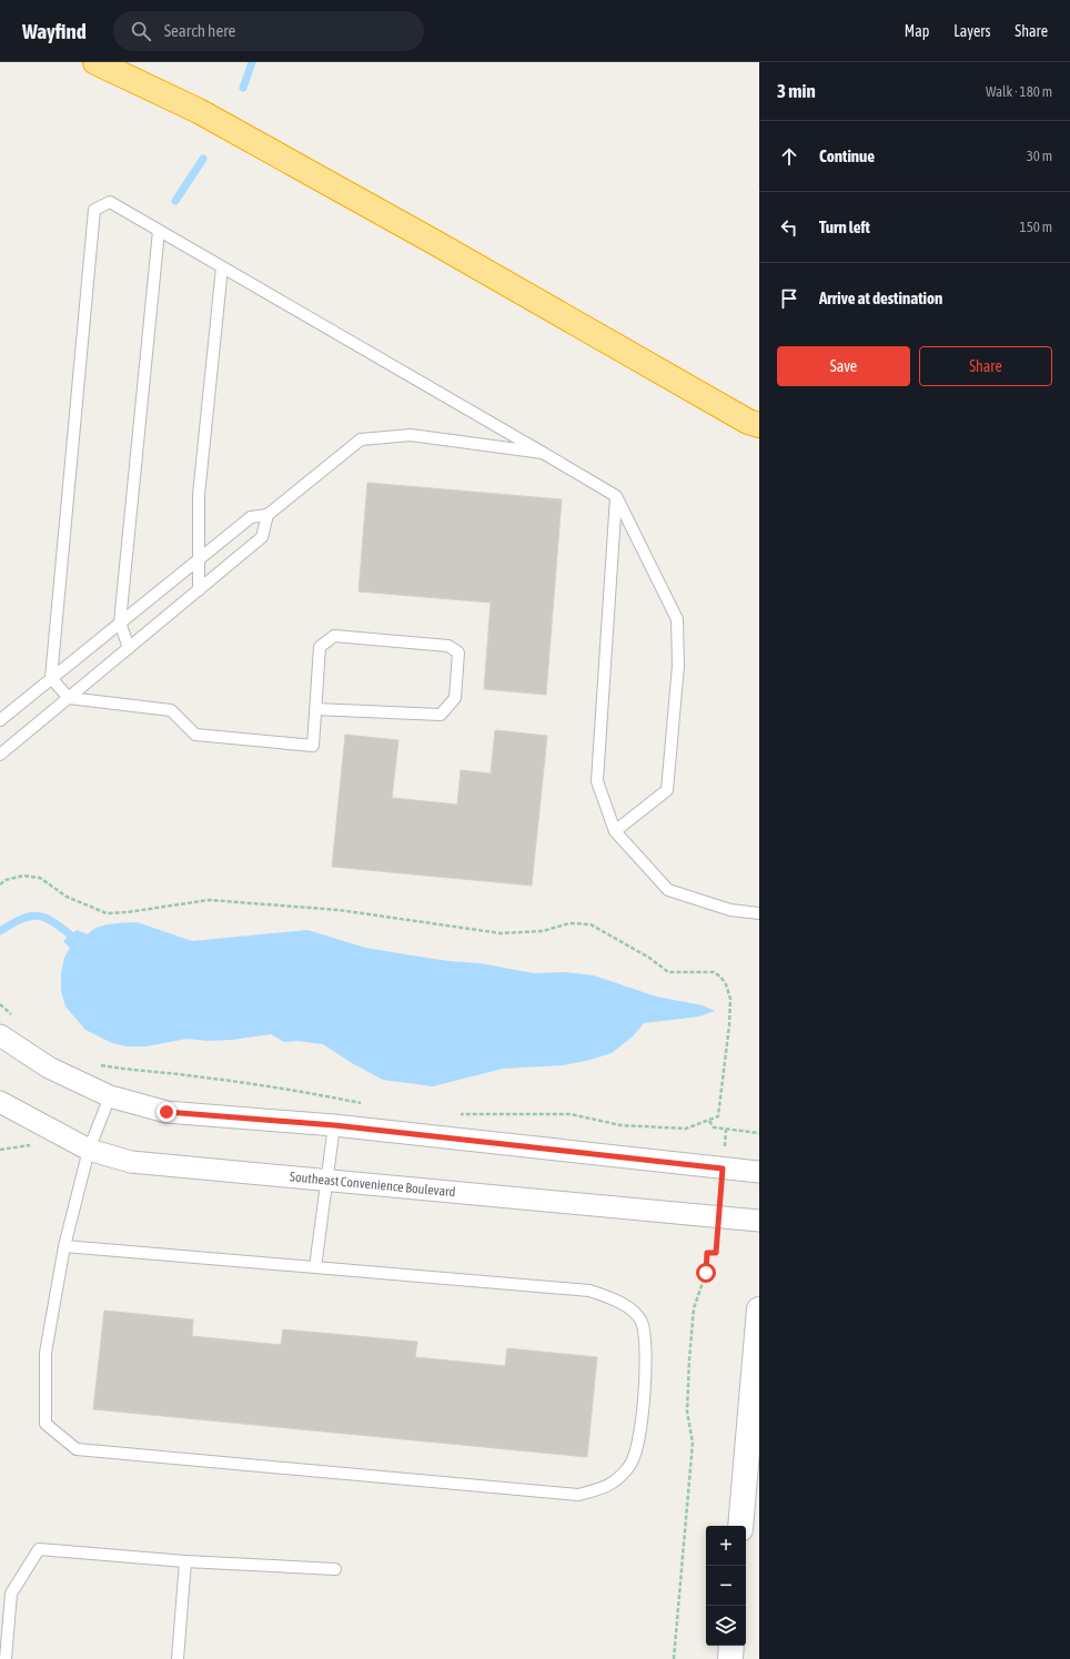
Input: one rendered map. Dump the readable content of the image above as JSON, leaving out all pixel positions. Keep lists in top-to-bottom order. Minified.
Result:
{"streets":{"street":["Southeast Convenience Boulevard"]},"page":{"header":"Wayfind","search":"Search here","nav":["Map","Layers","Share"],"heading":["3 min","Walk · 180 m"],"list":[["Continue","30 m"],["Turn left","150 m"],"Arrive at destination"],"buttons":["Save","Share"],"map_buttons":["+","−"]}}
